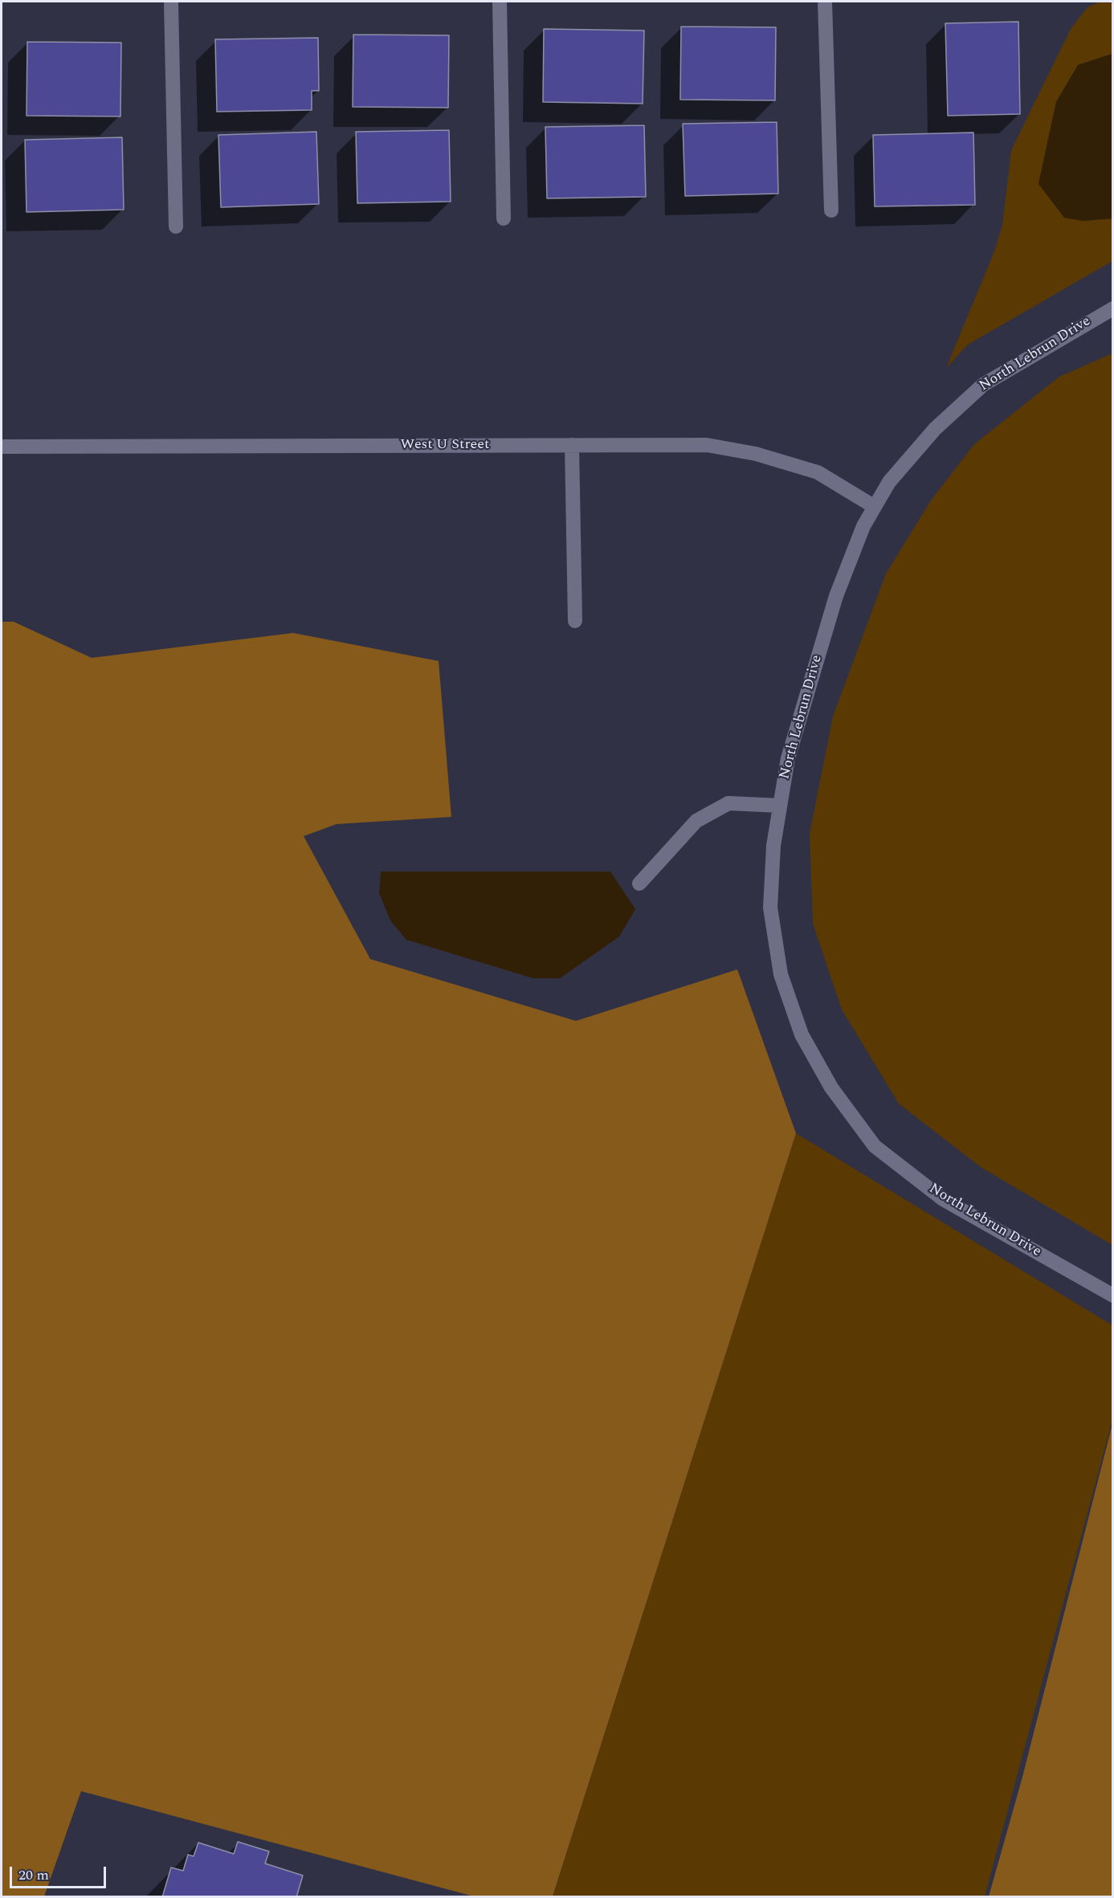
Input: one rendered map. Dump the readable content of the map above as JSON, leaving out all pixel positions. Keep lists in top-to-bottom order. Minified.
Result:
{"streets":{"street":["North Lebrun Drive","West U Street"]},"crossings":[["North Lebrun Drive","West U Street"]],"scale_bar":"20 m"}
